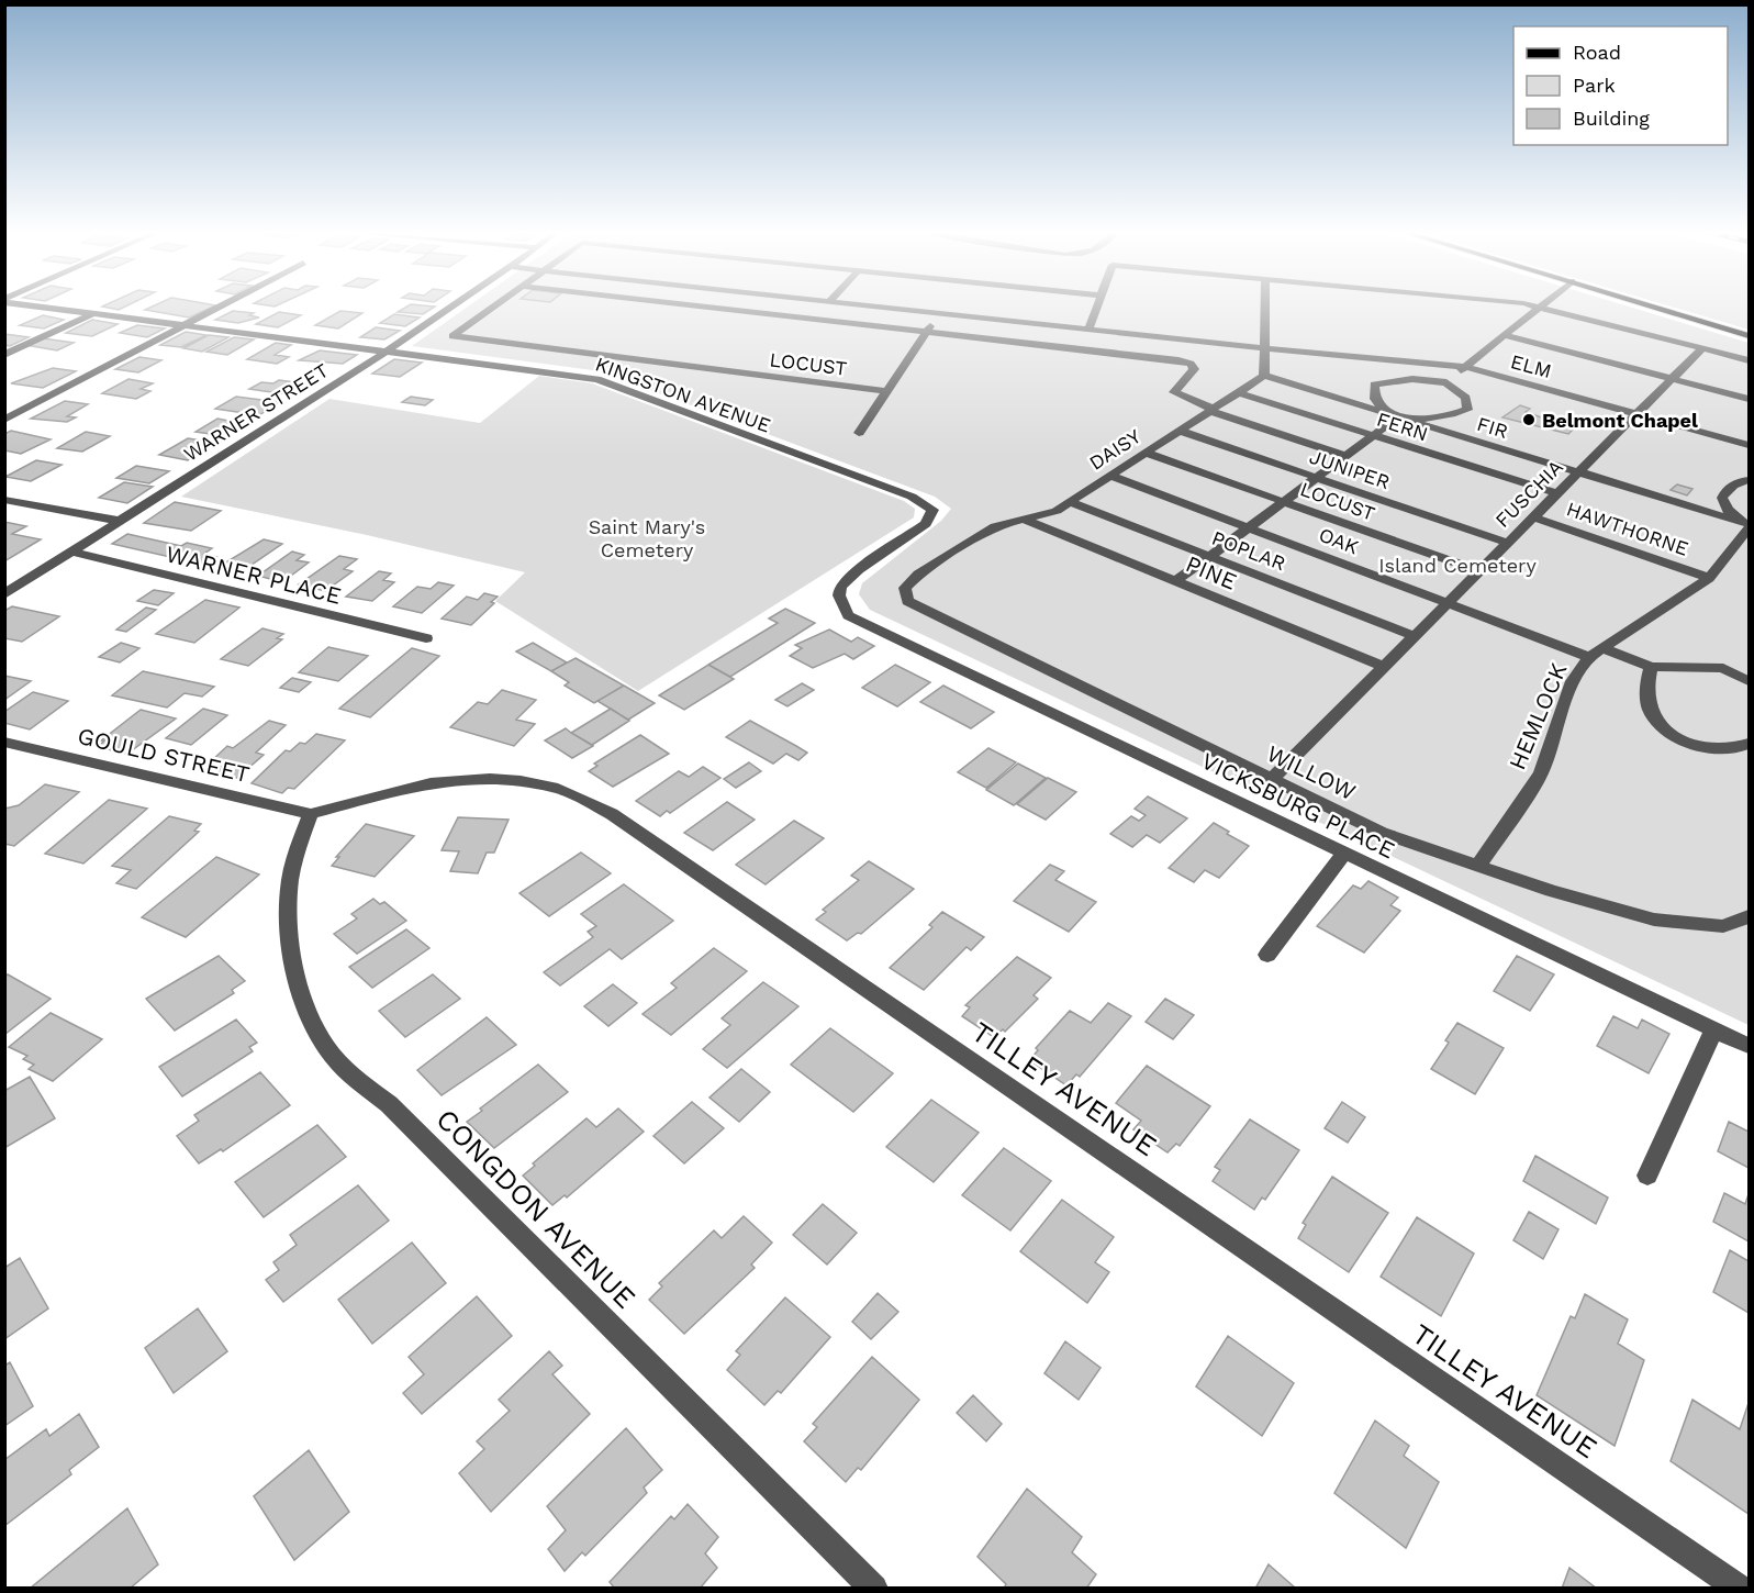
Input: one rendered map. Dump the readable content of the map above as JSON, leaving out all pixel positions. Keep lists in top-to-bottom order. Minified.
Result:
{"streets":{"street":["LOCUST","ELM","KINGSTON AVENUE","WARNER STREET","FERN","FIR","DAISY","JUNIPER","FUSCHIA","HAWTHORNE","OAK","POPLAR","PINE","WARNER PLACE","HEMLOCK","GOULD STREET","WILLOW","VICKSBURG PLACE","TILLEY AVENUE","CONGDON AVENUE"]},"crossings":[["LOCUST","DAISY"],["LOCUST","FUSCHIA"],["ELM","FUSCHIA"],["KINGSTON AVENUE","WARNER STREET"],["KINGSTON AVENUE","VICKSBURG PLACE"],["WARNER STREET","WARNER PLACE"],["FERN","DAISY"],["FERN","FUSCHIA"],["FIR","DAISY"],["FIR","FUSCHIA"],["FIR","HEMLOCK"],["DAISY","JUNIPER"],["DAISY","OAK"],["DAISY","POPLAR"],["DAISY","PINE"],["DAISY","WILLOW"],["JUNIPER","FUSCHIA"],["FUSCHIA","HAWTHORNE"],["FUSCHIA","OAK"],["FUSCHIA","POPLAR"],["FUSCHIA","PINE"],["FUSCHIA","WILLOW"],["HAWTHORNE","HEMLOCK"],["OAK","HEMLOCK"],["HEMLOCK","WILLOW"],["GOULD STREET","TILLEY AVENUE"],["GOULD STREET","CONGDON AVENUE"],["TILLEY AVENUE","CONGDON AVENUE"]],"parks":["Saint Mary's Cemetery","Island Cemetery"],"places":["Belmont Chapel"],"legend":["Road","Park","Building"]}
